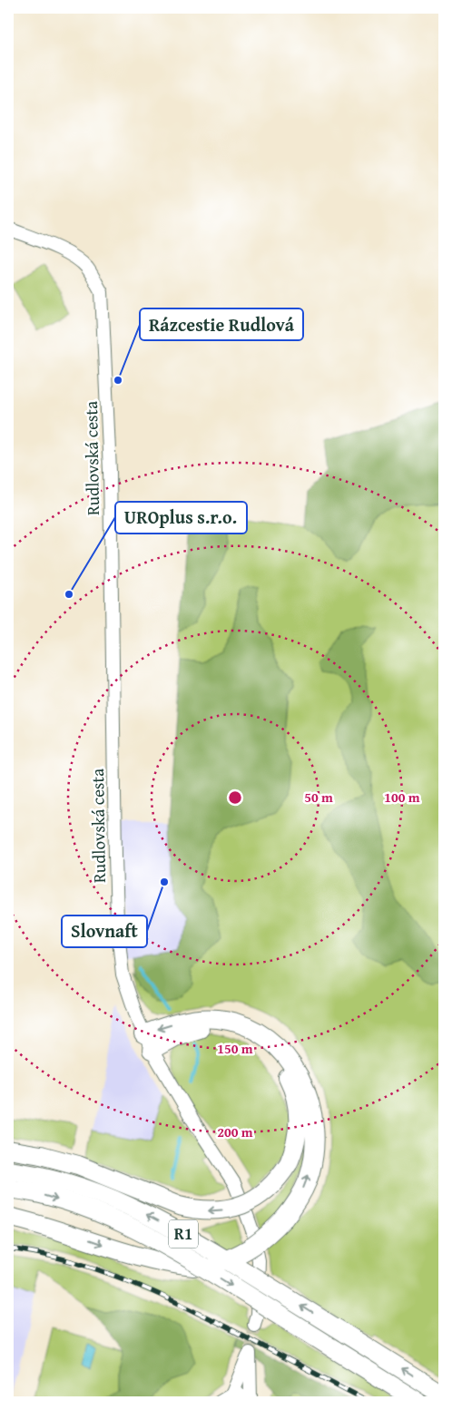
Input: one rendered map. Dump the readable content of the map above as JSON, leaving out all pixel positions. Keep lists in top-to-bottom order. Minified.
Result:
{"streets":{"highway":["R1"],"street":["Rudlovská cesta"]},"places":["Rázcestie Rudlová","UROplus s.r.o.","Slovnaft"],"rings":["50 m","100 m","150 m","200 m"]}
